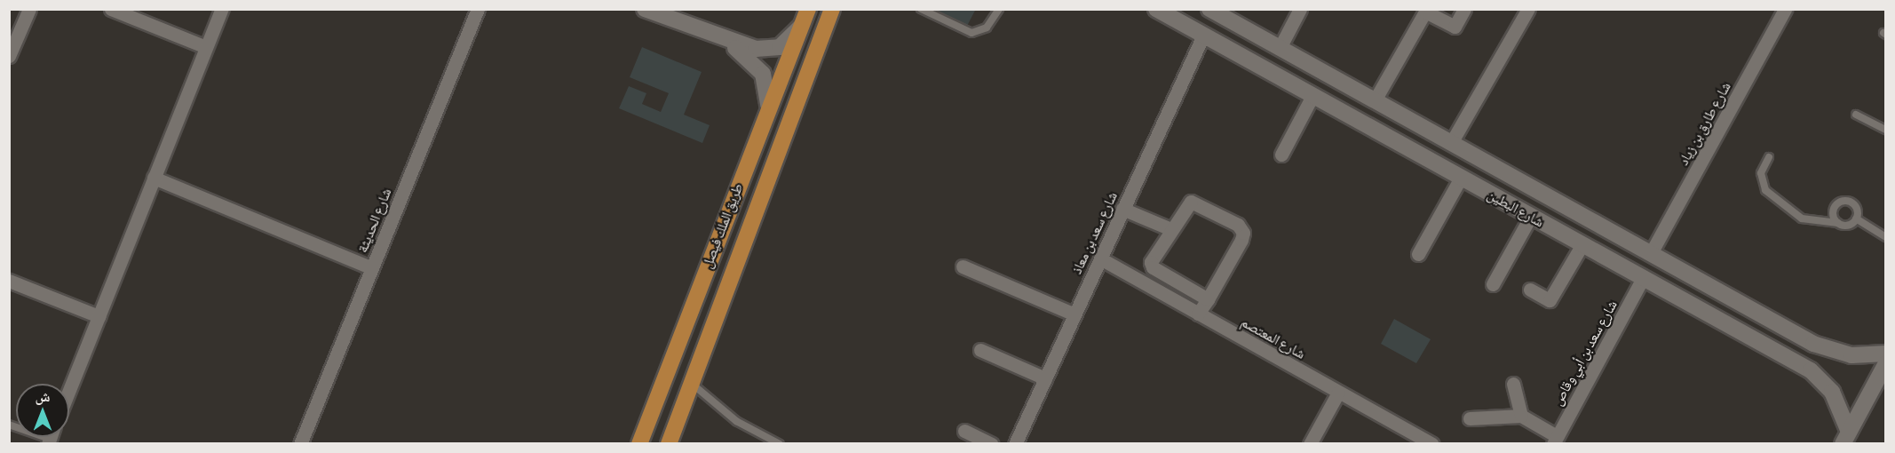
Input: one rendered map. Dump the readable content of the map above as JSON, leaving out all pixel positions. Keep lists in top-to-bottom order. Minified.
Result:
{"streets":{"main road":["طريق الملك فيصل"],"street":["شارع طارق بن زياد","شارع البطين","شارع الحديثة","شارع سعد بن معاذ","شارع المعتصم","شارع سعد بن أبي وقاص"]},"crossings":[["شارع طارق بن زياد","شارع البطين"],["شارع البطين","شارع سعد بن معاذ"],["شارع البطين","شارع سعد بن أبي وقاص"],["شارع سعد بن معاذ","شارع المعتصم"]],"north":"top"}
